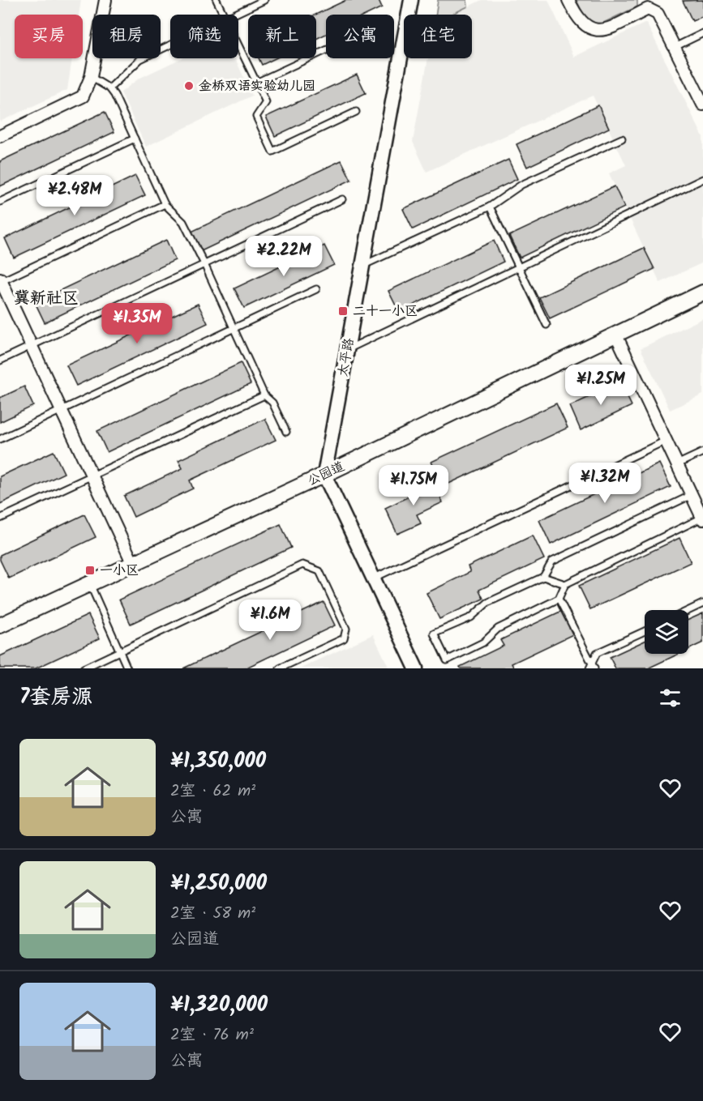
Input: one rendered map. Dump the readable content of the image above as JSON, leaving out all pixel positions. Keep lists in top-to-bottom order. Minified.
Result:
{"streets":{"main road":["公园道"],"street":["太平路"]},"crossings":[["太平路","公园道"]],"districts":["冀新社区"],"places":{"other":["金桥双语实验幼儿园"],"transit":["二十一小区","一小区"]},"page":{"chip":["买房","租房","筛选","新上","公寓","住宅"],"price":["¥2.48M","¥2.22M","¥1.35M","¥1.25M","¥1.32M","¥1.75M","¥1.6M"],"heading":"7套房源","list":[{"name":"¥1,350,000","note":"2室 · 62 m² · 公寓"},{"name":"¥1,250,000","note":"2室 · 58 m² · 公园道"},{"name":"¥1,320,000","note":"2室 · 76 m² · 公寓"}]}}
